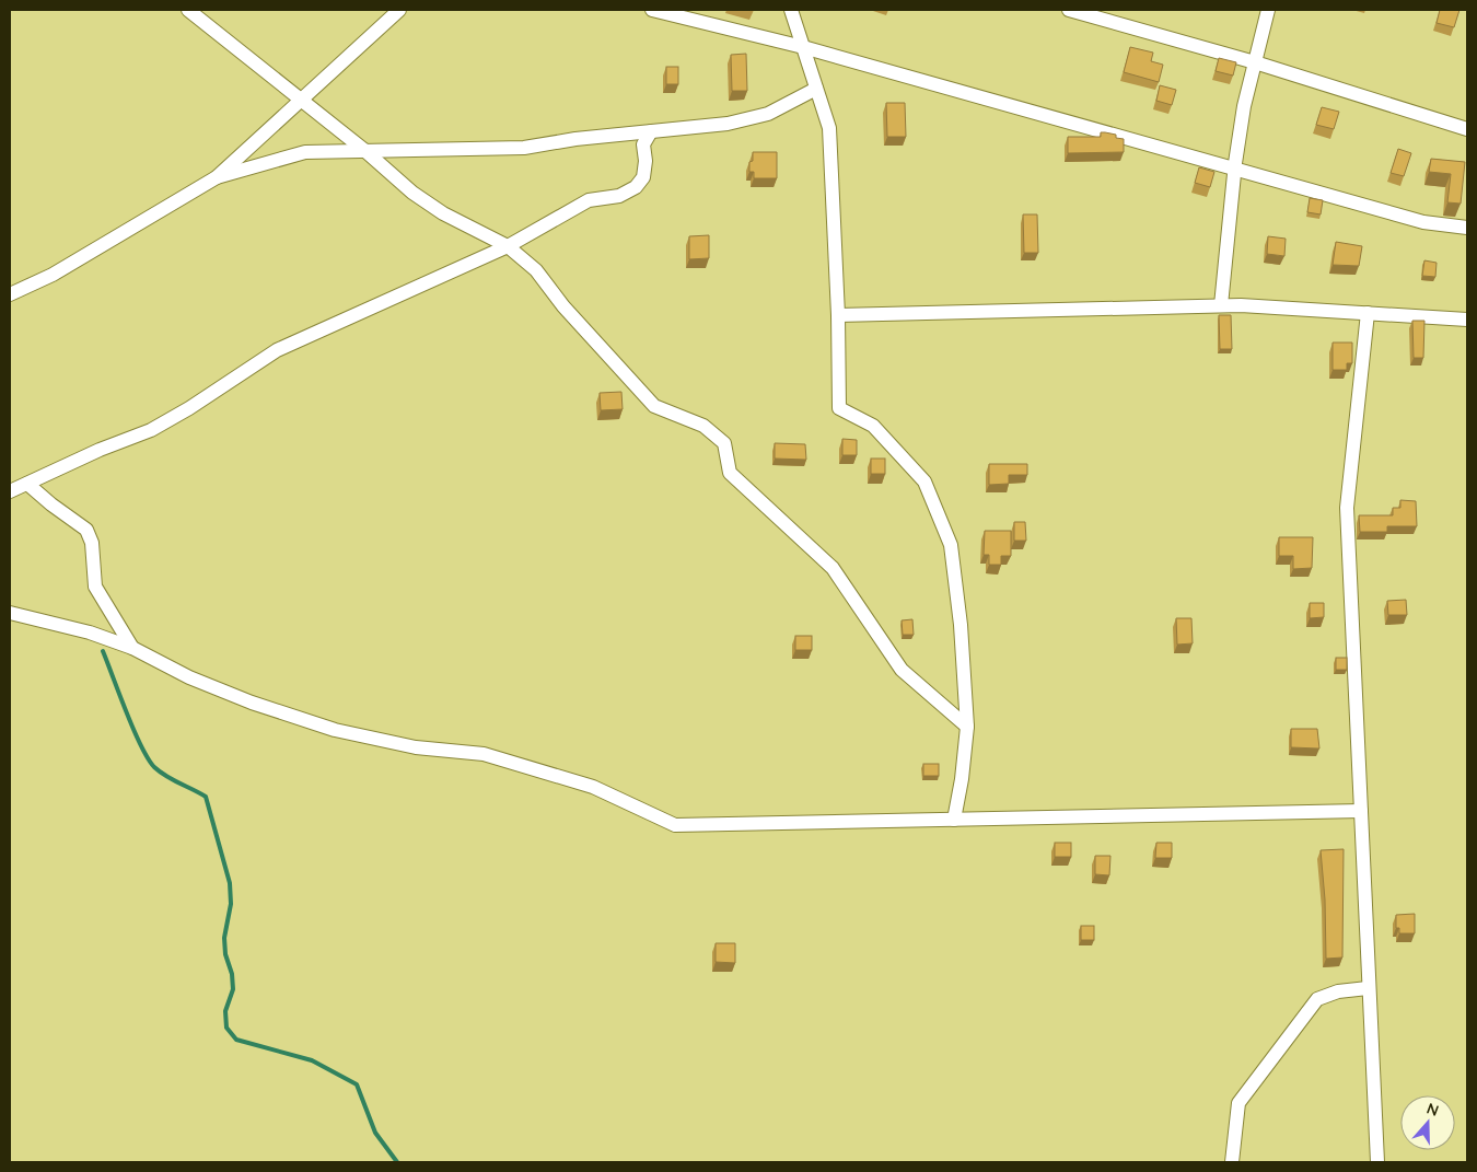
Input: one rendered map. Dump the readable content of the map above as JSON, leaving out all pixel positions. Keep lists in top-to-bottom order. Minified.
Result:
{"north":"top"}
